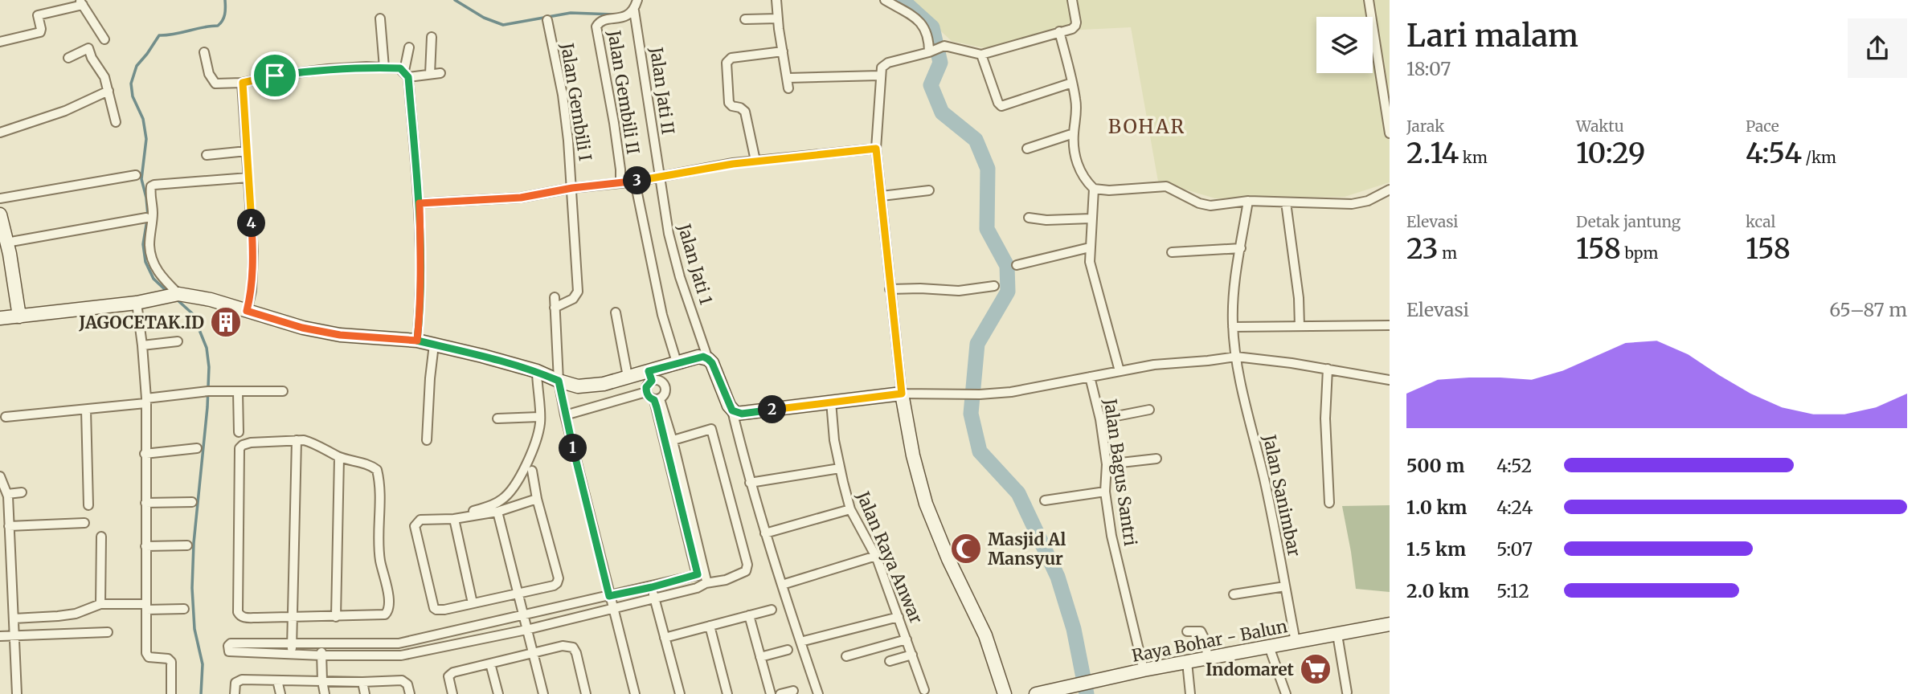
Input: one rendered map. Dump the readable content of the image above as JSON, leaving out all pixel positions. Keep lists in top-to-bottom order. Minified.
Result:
{"streets":{"street":["Jalan Jati II","Jalan Gembili II","Jalan Gembili I","Jalan Jati 1","Jalan Bagus Santri","Jalan Sanimbar","Jalan Raya Anwar","Raya Bohar - Balun"]},"crossings":[["Jalan Jati II","Jalan Gembili II"],["Jalan Jati II","Jalan Jati 1"],["Jalan Bagus Santri","Raya Bohar - Balun"],["Jalan Sanimbar","Raya Bohar - Balun"]],"districts":["BOHAR"],"places":{"building":["JAGOCETAK.ID"],"mosque":["Masjid Al Mansyur"],"supermarket":["Indomaret"]},"page":{"heading":["Lari malam","18:07"],"stats":[["Jarak","2.14 km"],["Waktu","10:29"],["Pace","4:54 /km"],["Elevasi","23 m"],["Detak jantung","158 bpm"],["kcal","158"]],"pins":["3","4","2","1"],"chart":["Elevasi","65–87 m"],"list":[{"name":"500 m","note":"4:52"},{"name":"1.0 km","note":"4:24"},{"name":"1.5 km","note":"5:07"},{"name":"2.0 km","note":"5:12"}]}}
